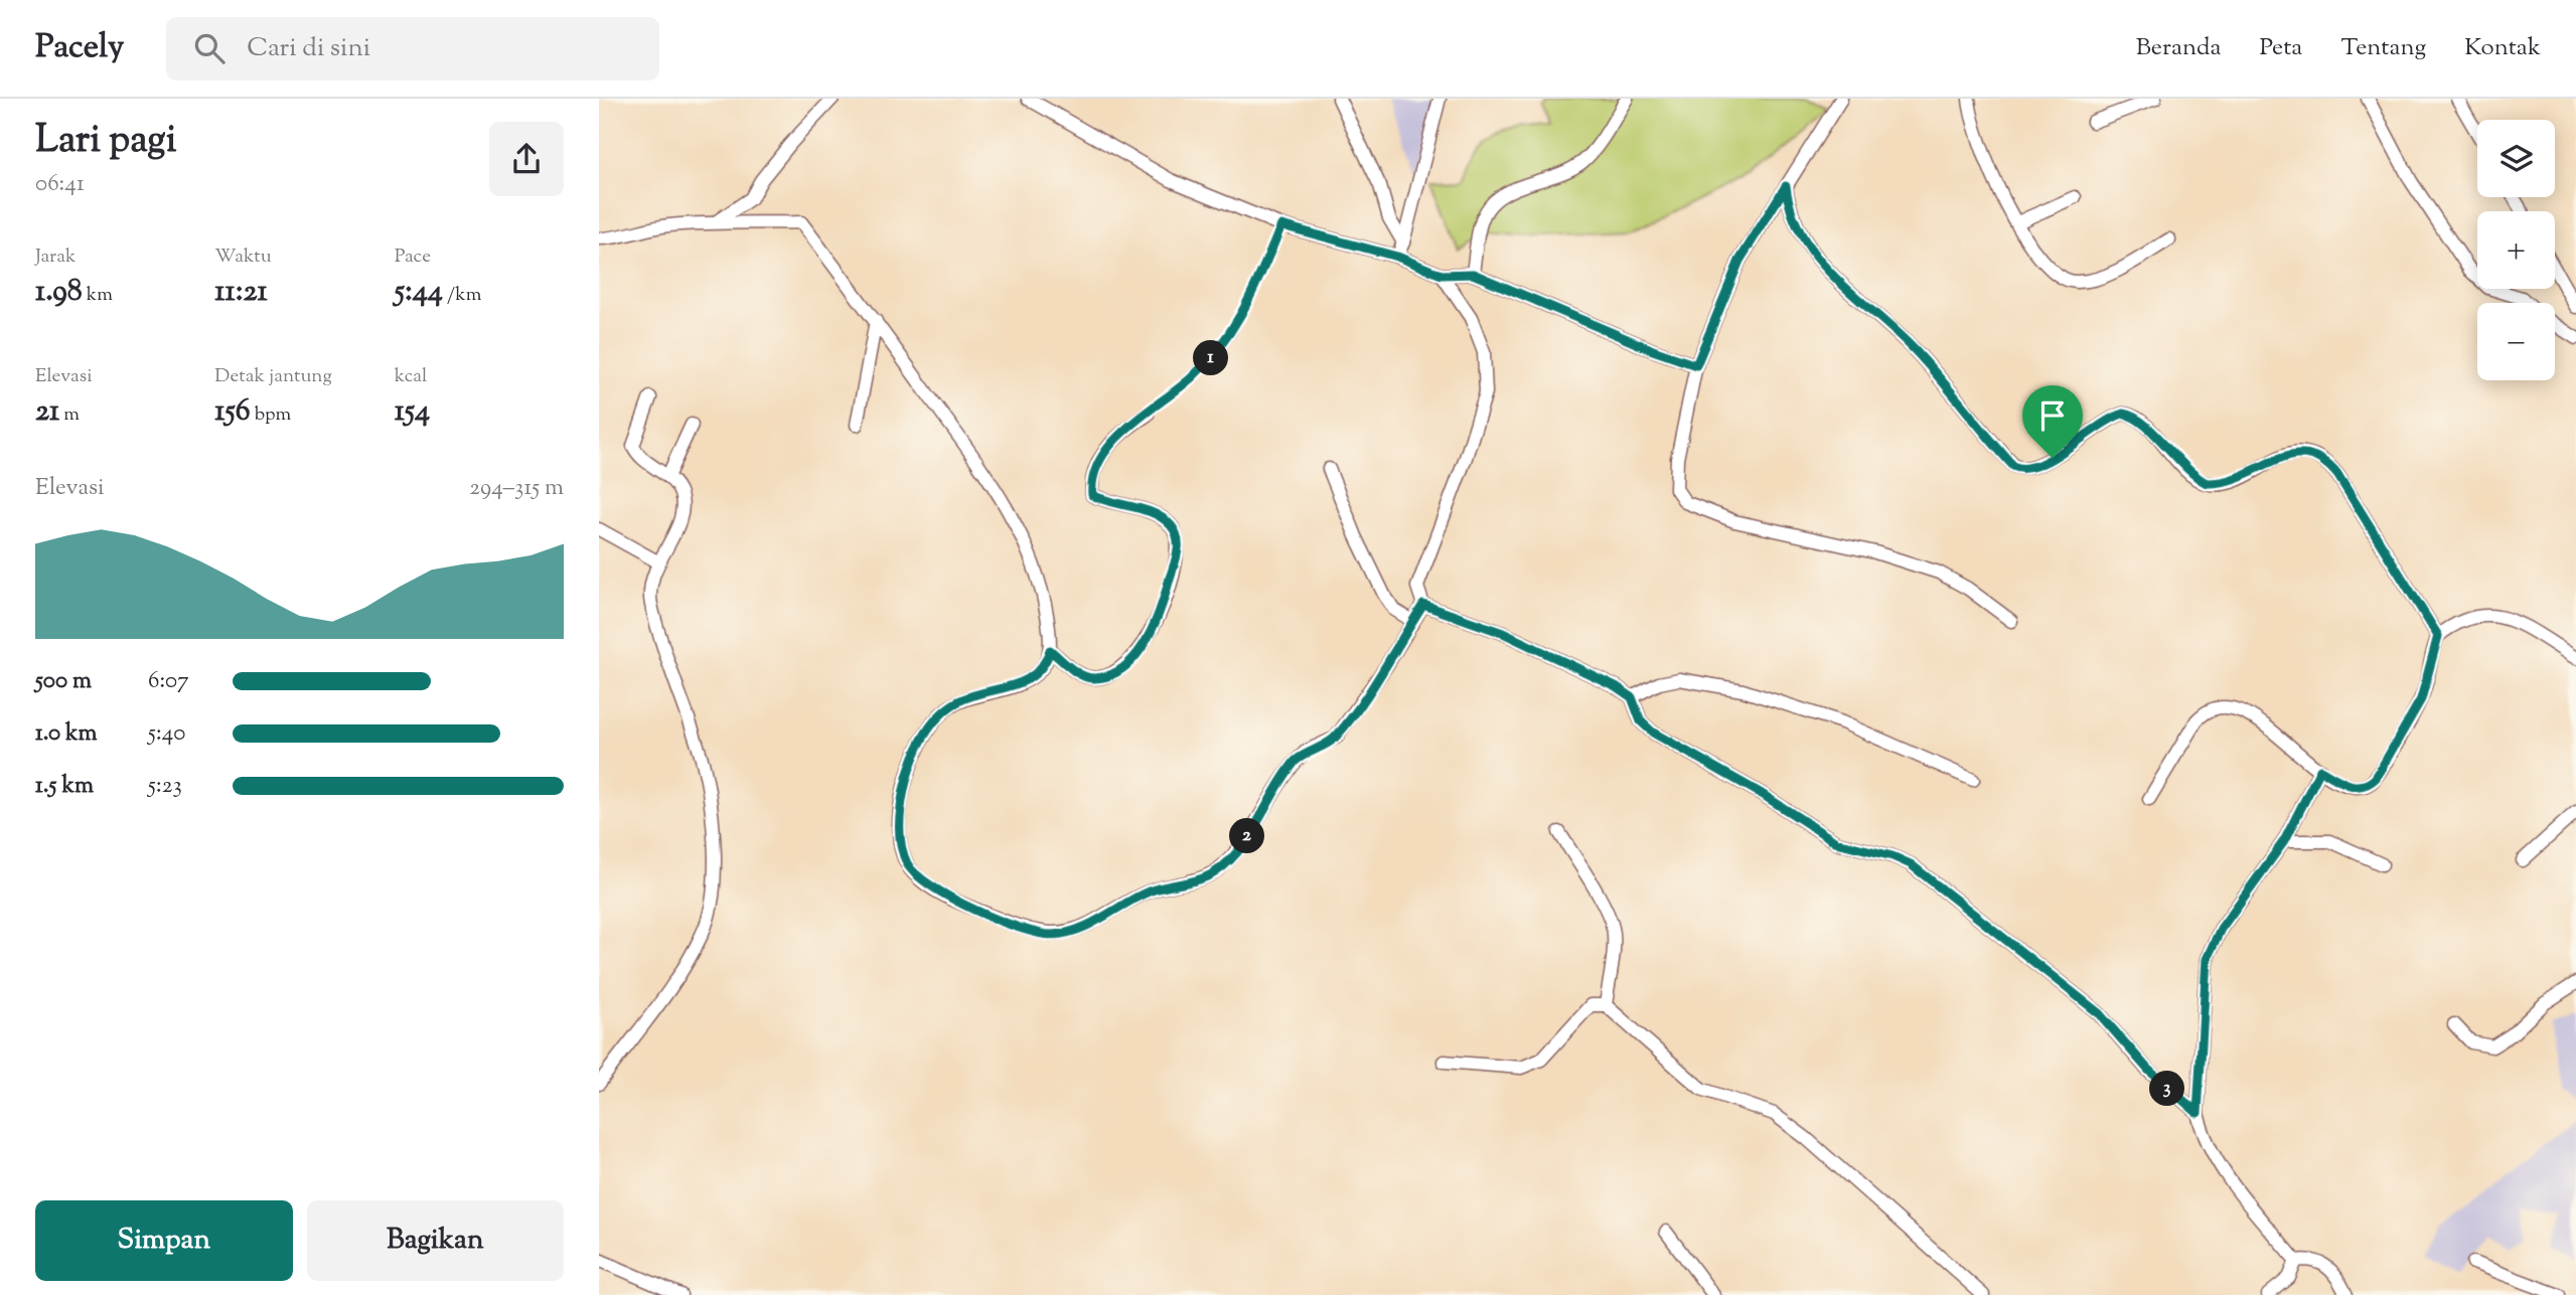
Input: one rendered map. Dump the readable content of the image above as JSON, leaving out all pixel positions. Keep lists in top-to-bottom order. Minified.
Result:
{"page":{"header":"Pacely","search":"Cari di sini","nav":["Beranda","Peta","Tentang","Kontak"],"heading":["Lari pagi","06:41"],"map_buttons":["+","−"],"stats":[["Jarak","1.98 km"],["Waktu","11:21"],["Pace","5:44 /km"],["Elevasi","21 m"],["Detak jantung","156 bpm"],["kcal","154"]],"pins":["1","2","3"],"chart":["Elevasi","294–315 m"],"list":[{"name":"500 m","note":"6:07"},{"name":"1.0 km","note":"5:40"},{"name":"1.5 km","note":"5:23"}],"buttons":["Simpan","Bagikan"]}}
